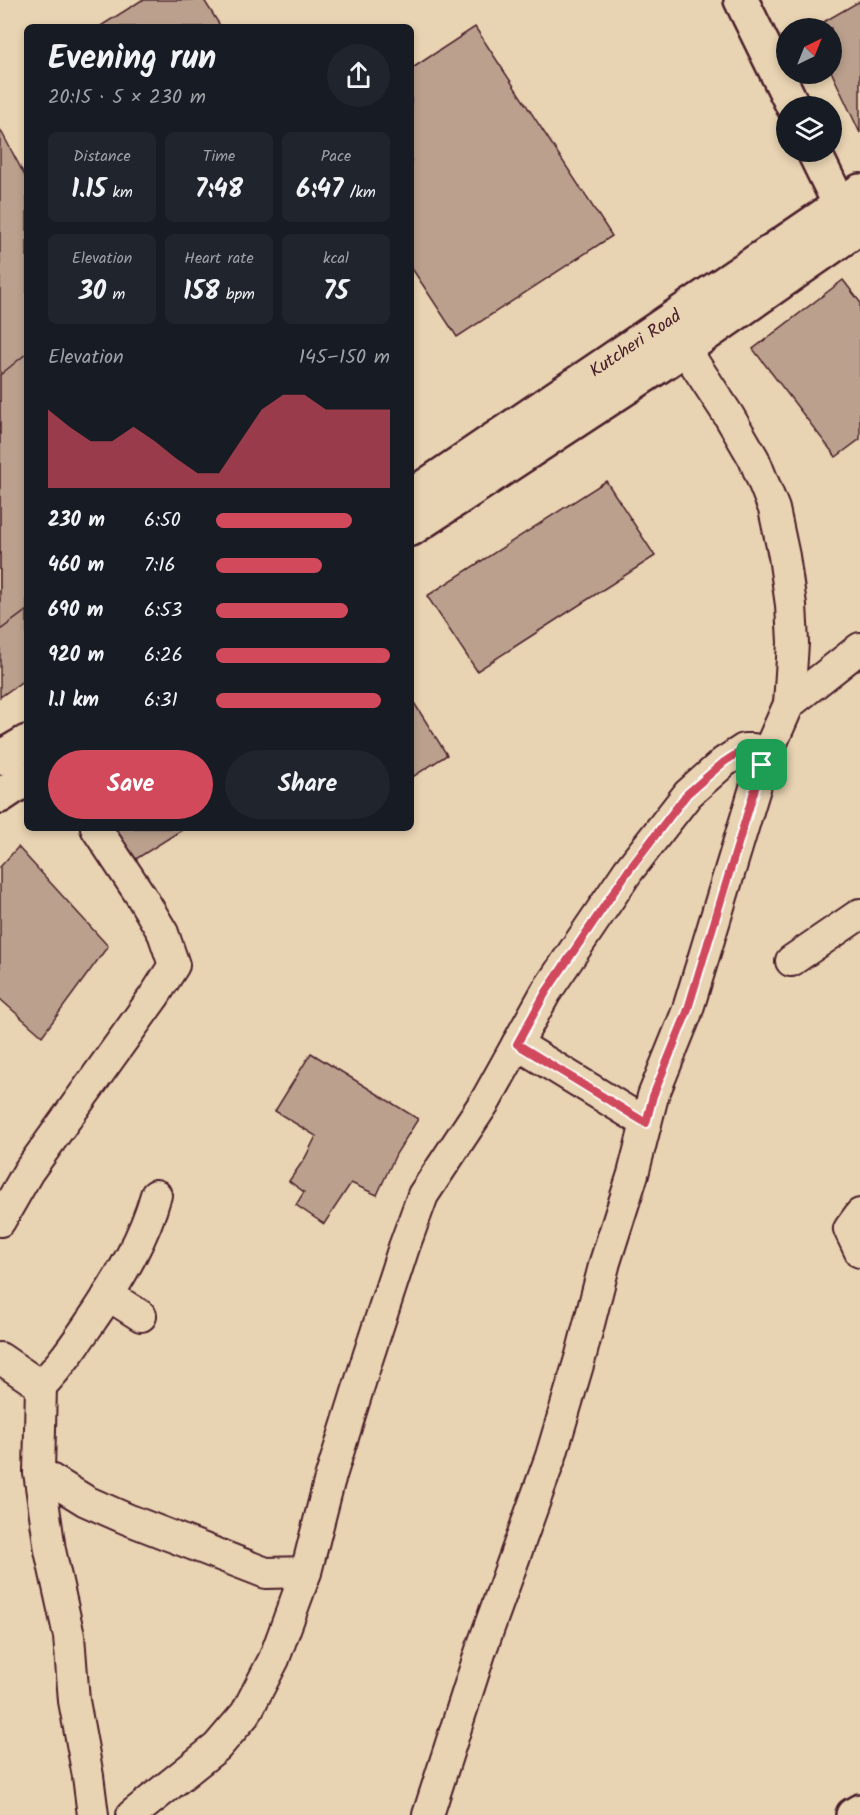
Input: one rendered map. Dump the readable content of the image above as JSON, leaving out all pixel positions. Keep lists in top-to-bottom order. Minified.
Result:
{"streets":{"main road":["Kutcheri Road"]},"north":"top right","page":{"heading":["Evening run","20:15 · 5 × 230 m"],"stats":[["Distance","1.15 km"],["Time","7:48"],["Pace","6:47 /km"],["Elevation","30 m"],["Heart rate","158 bpm"],["kcal","75"]],"chart":["Elevation","145–150 m"],"list":[{"name":"230 m","note":"6:50"},{"name":"460 m","note":"7:16"},{"name":"690 m","note":"6:53"},{"name":"920 m","note":"6:26"},{"name":"1.1 km","note":"6:31"}],"buttons":["Save","Share"]}}
